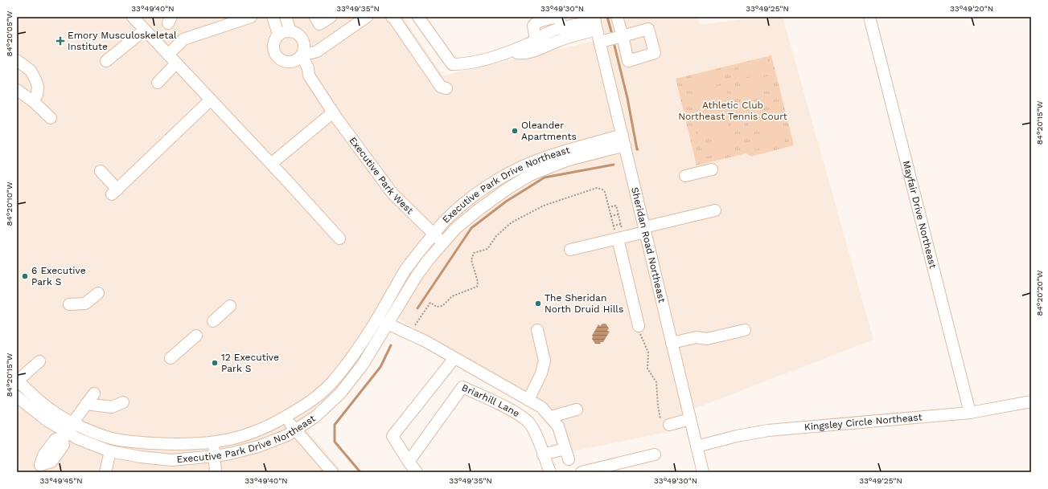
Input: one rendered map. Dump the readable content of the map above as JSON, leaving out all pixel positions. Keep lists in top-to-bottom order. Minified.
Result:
{"streets":{"street":["Executive Park West","Executive Park Drive Northeast","Mayfair Drive Northeast","Sheridan Road Northeast","Briarhill Lane","Kingsley Circle Northeast"]},"crossings":[["Executive Park West","Executive Park Drive Northeast"],["Executive Park Drive Northeast","Sheridan Road Northeast"],["Mayfair Drive Northeast","Kingsley Circle Northeast"],["Sheridan Road Northeast","Kingsley Circle Northeast"]],"parks":["Athletic Club Northeast Tennis Court"],"places":{"health":["Emory Musculoskeletal Institute"],"other":["Oleander Apartments","6 Executive Park S","The Sheridan North Druid Hills","12 Executive Park S"]},"coordinates":["33°49'40\"N","33°49'35\"N","33°49'30\"N","33°49'25\"N","33°49'20\"N","84°20'05\"W","84°20'15\"W","84°20'10\"W","84°20'20\"W","33°49'45\"N"]}
